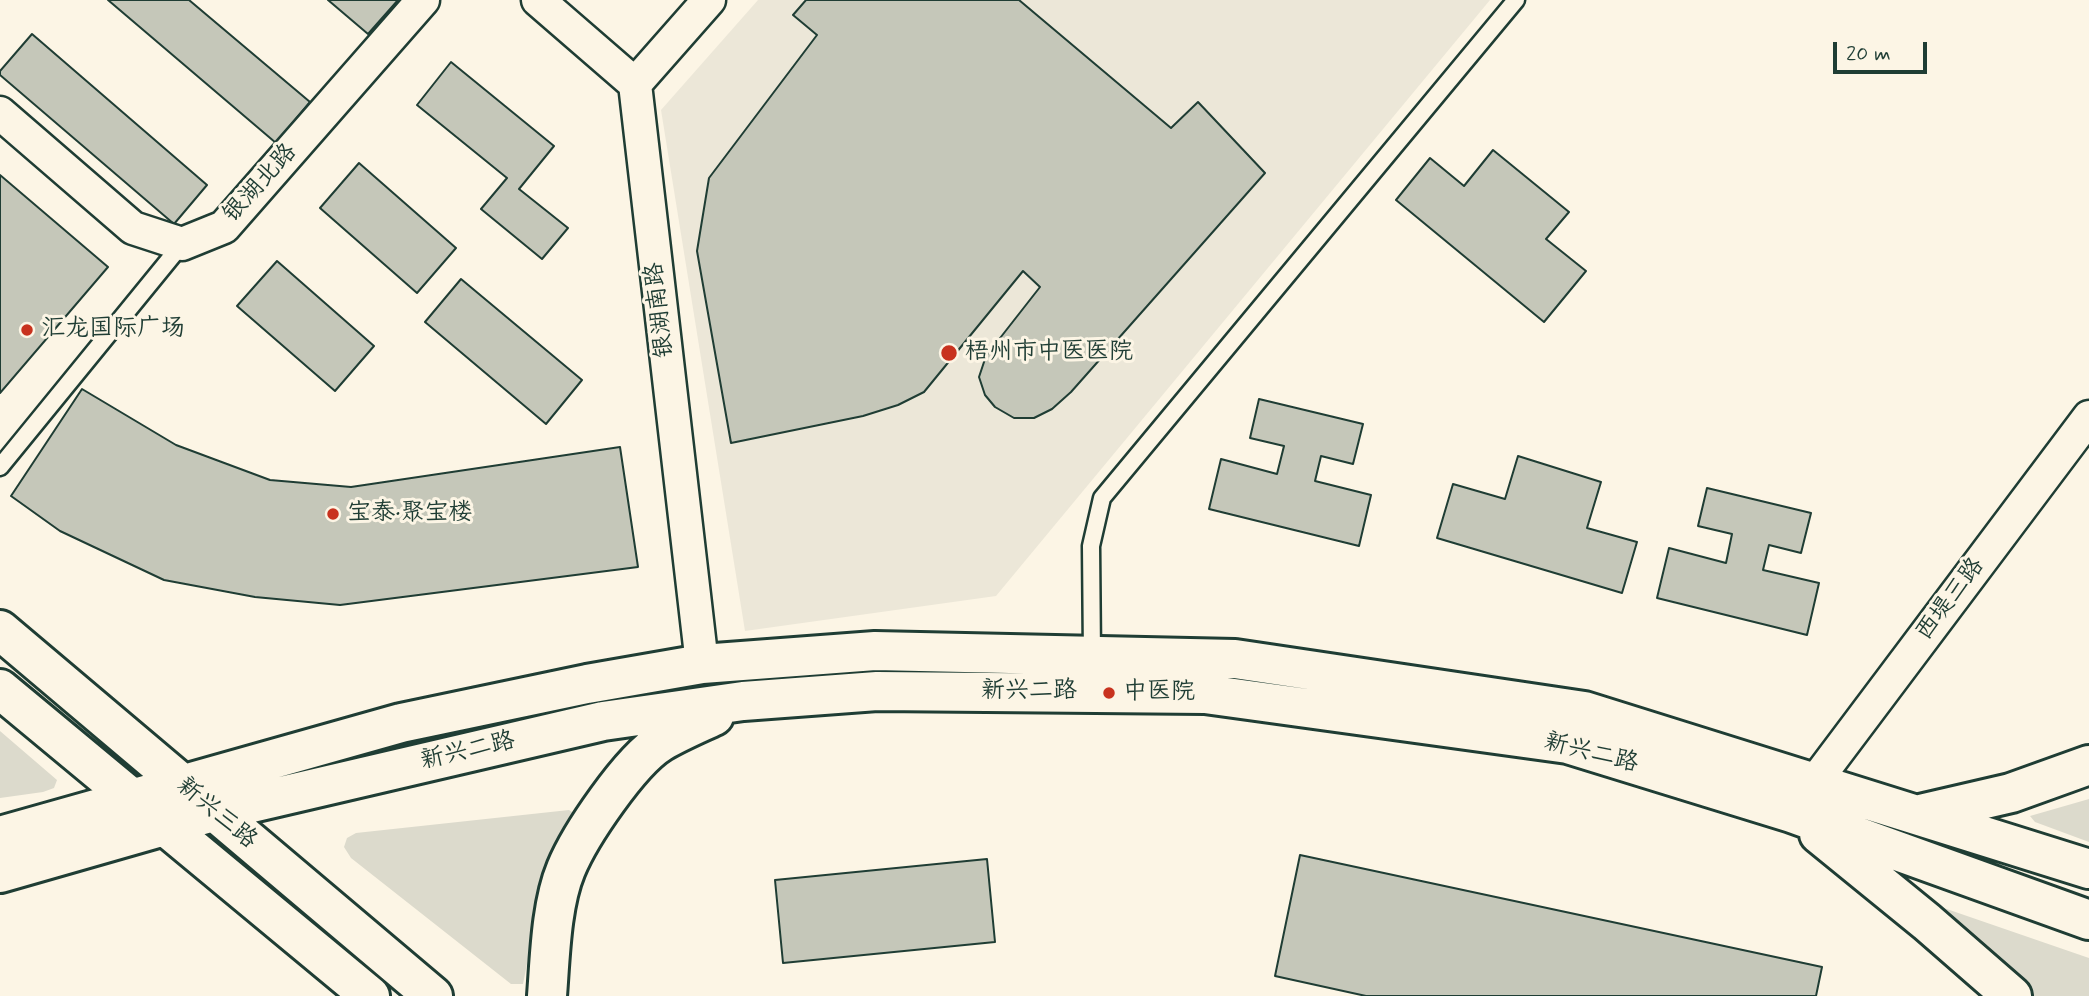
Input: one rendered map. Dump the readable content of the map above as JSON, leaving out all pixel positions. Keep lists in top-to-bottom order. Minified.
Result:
{"streets":{"main road":["新兴二路","新兴三路"],"street":["银湖北路","银湖南路","西堤三路"]},"crossings":[["银湖南路","新兴二路"],["西堤三路","新兴二路"],["新兴二路","新兴三路"]],"places":["汇龙国际广场","梧州市中医医院","宝泰·聚宝楼","中医院"],"scale_bar":"20 m"}
